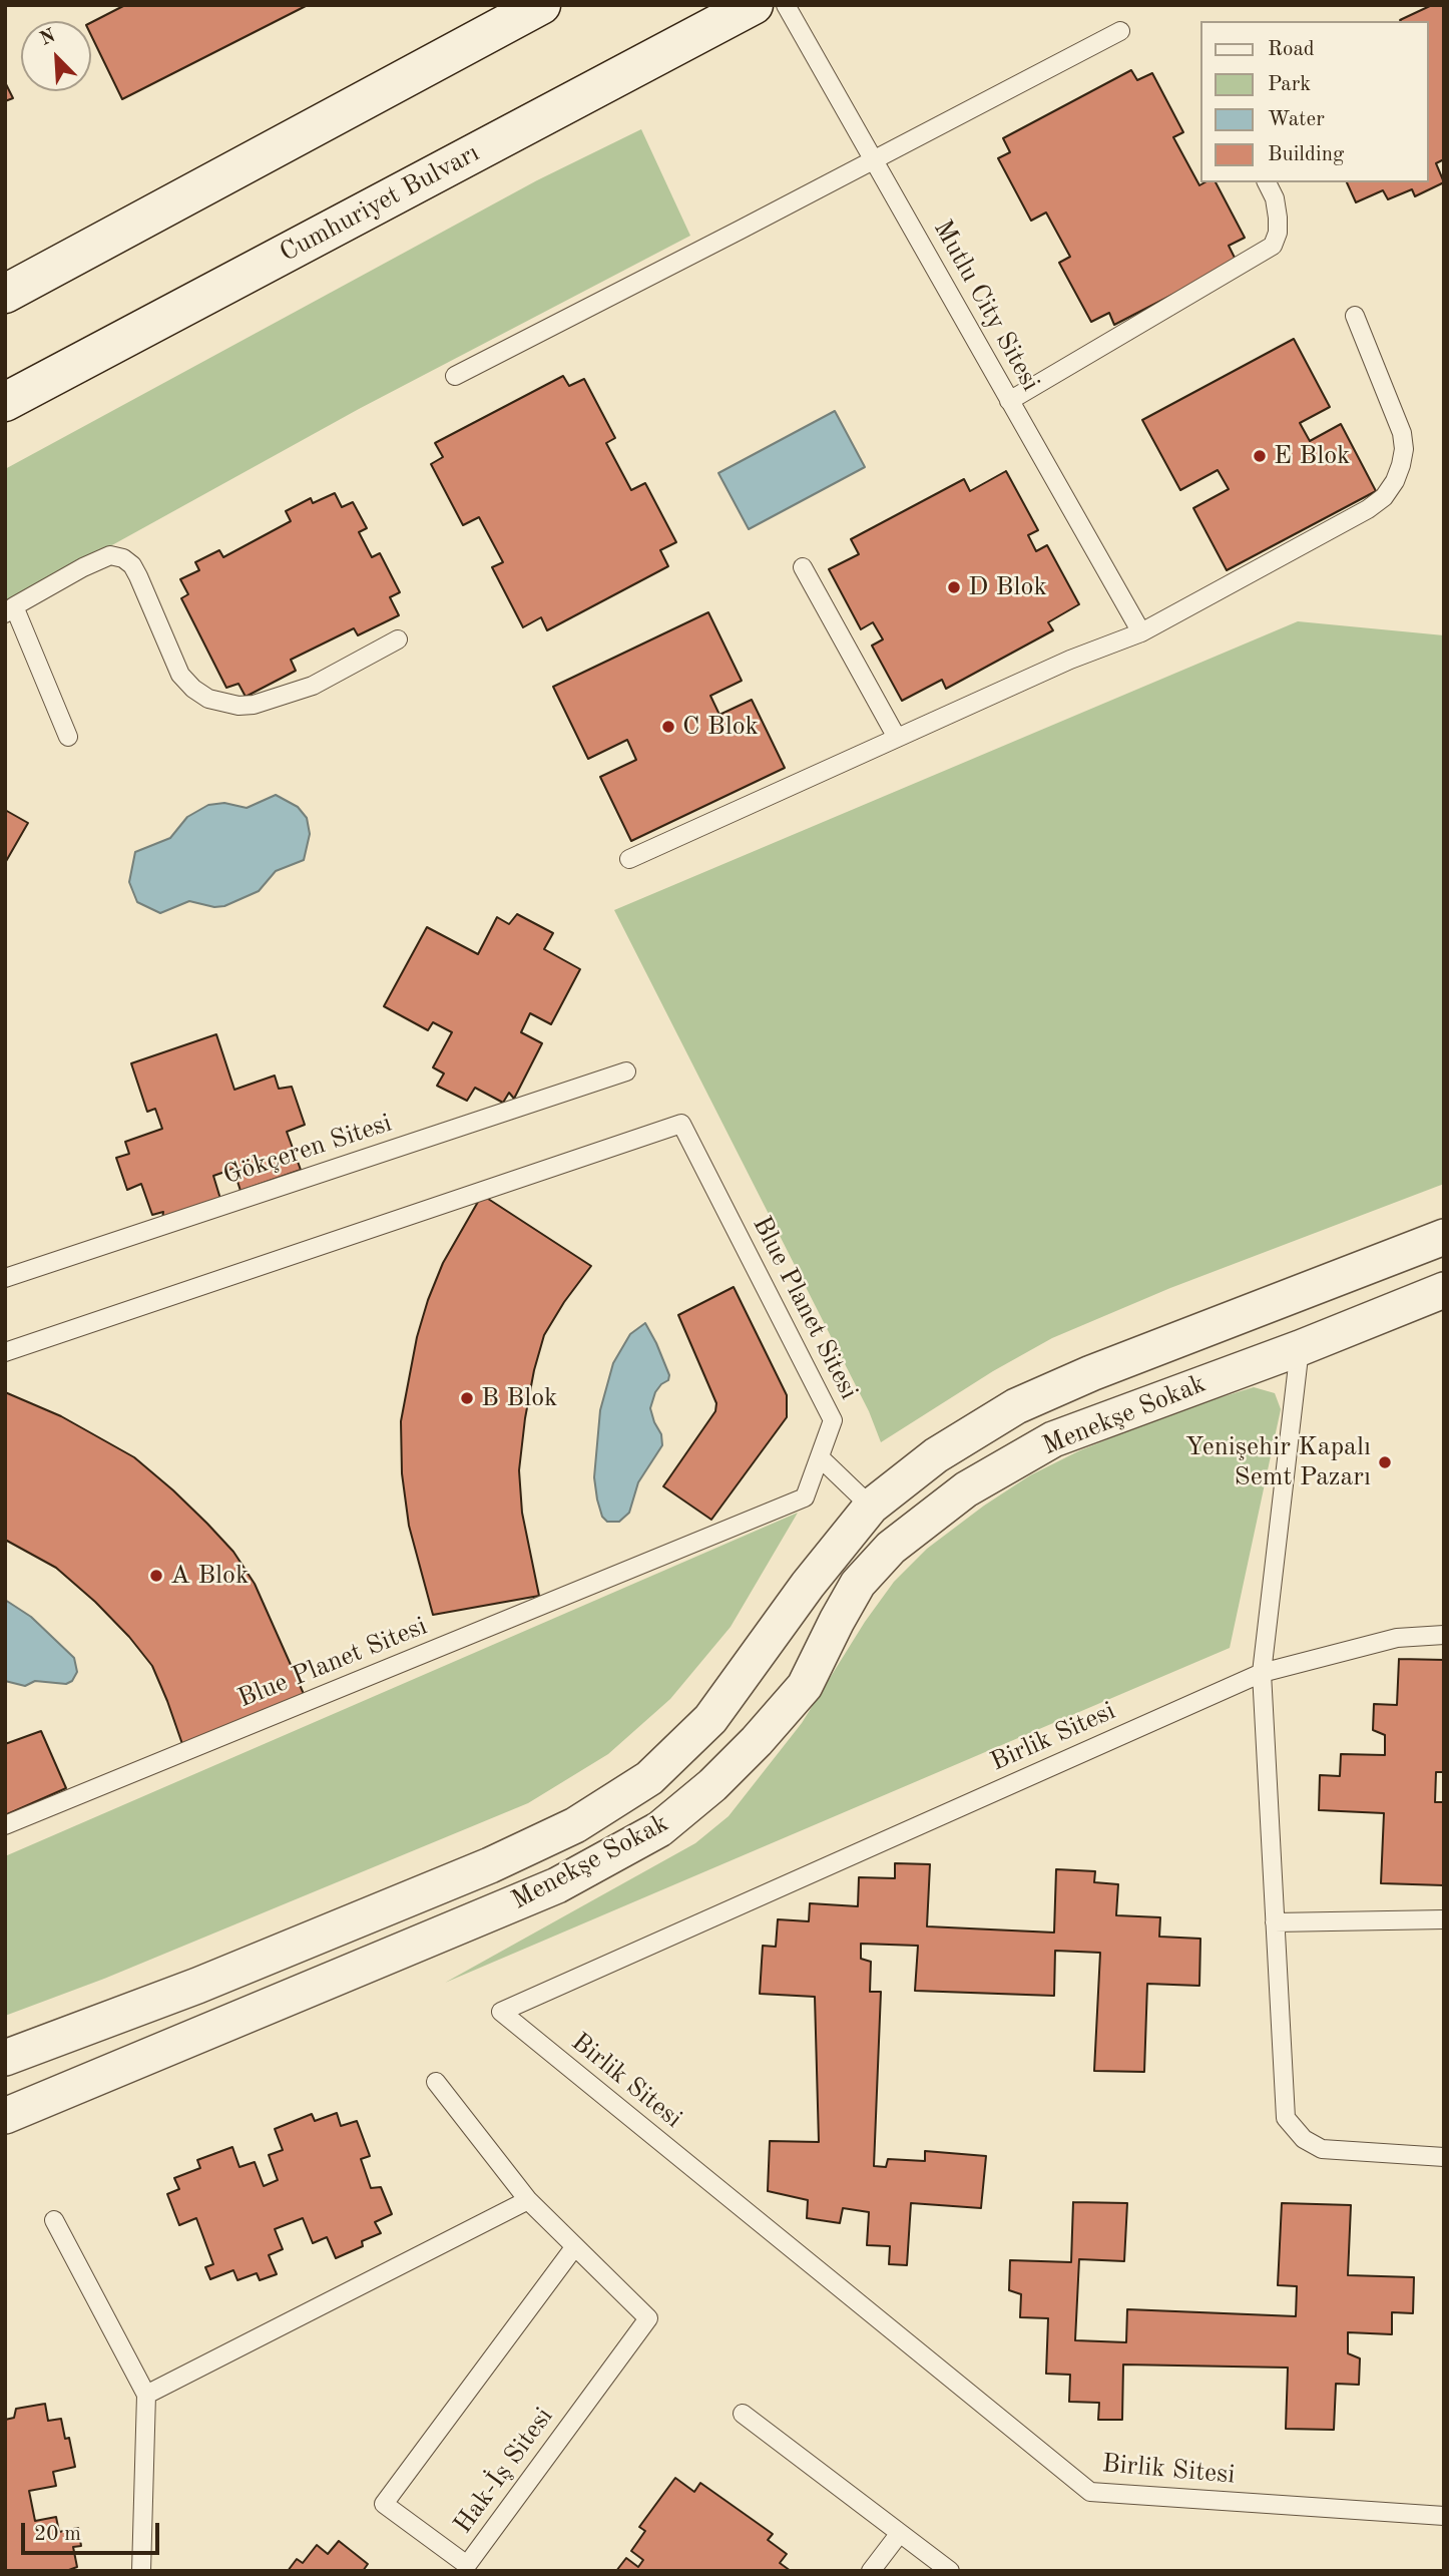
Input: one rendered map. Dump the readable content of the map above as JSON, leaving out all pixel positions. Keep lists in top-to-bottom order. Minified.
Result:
{"streets":{"street":["Cumhuriyet Bulvarı","Menekşe Sokak"],"lane":["Mutlu City Sitesi","Gökçeren Sitesi","Blue Planet Sitesi","Birlik Sitesi","Hak-İş Sitesi"]},"places":["E Blok","D Blok","C Blok","B Blok","Yenişehir Kapalı Semt Pazarı","A Blok"],"legend":["Road","Park","Water","Building"],"scale_bar":"20 m","north":"top left"}
